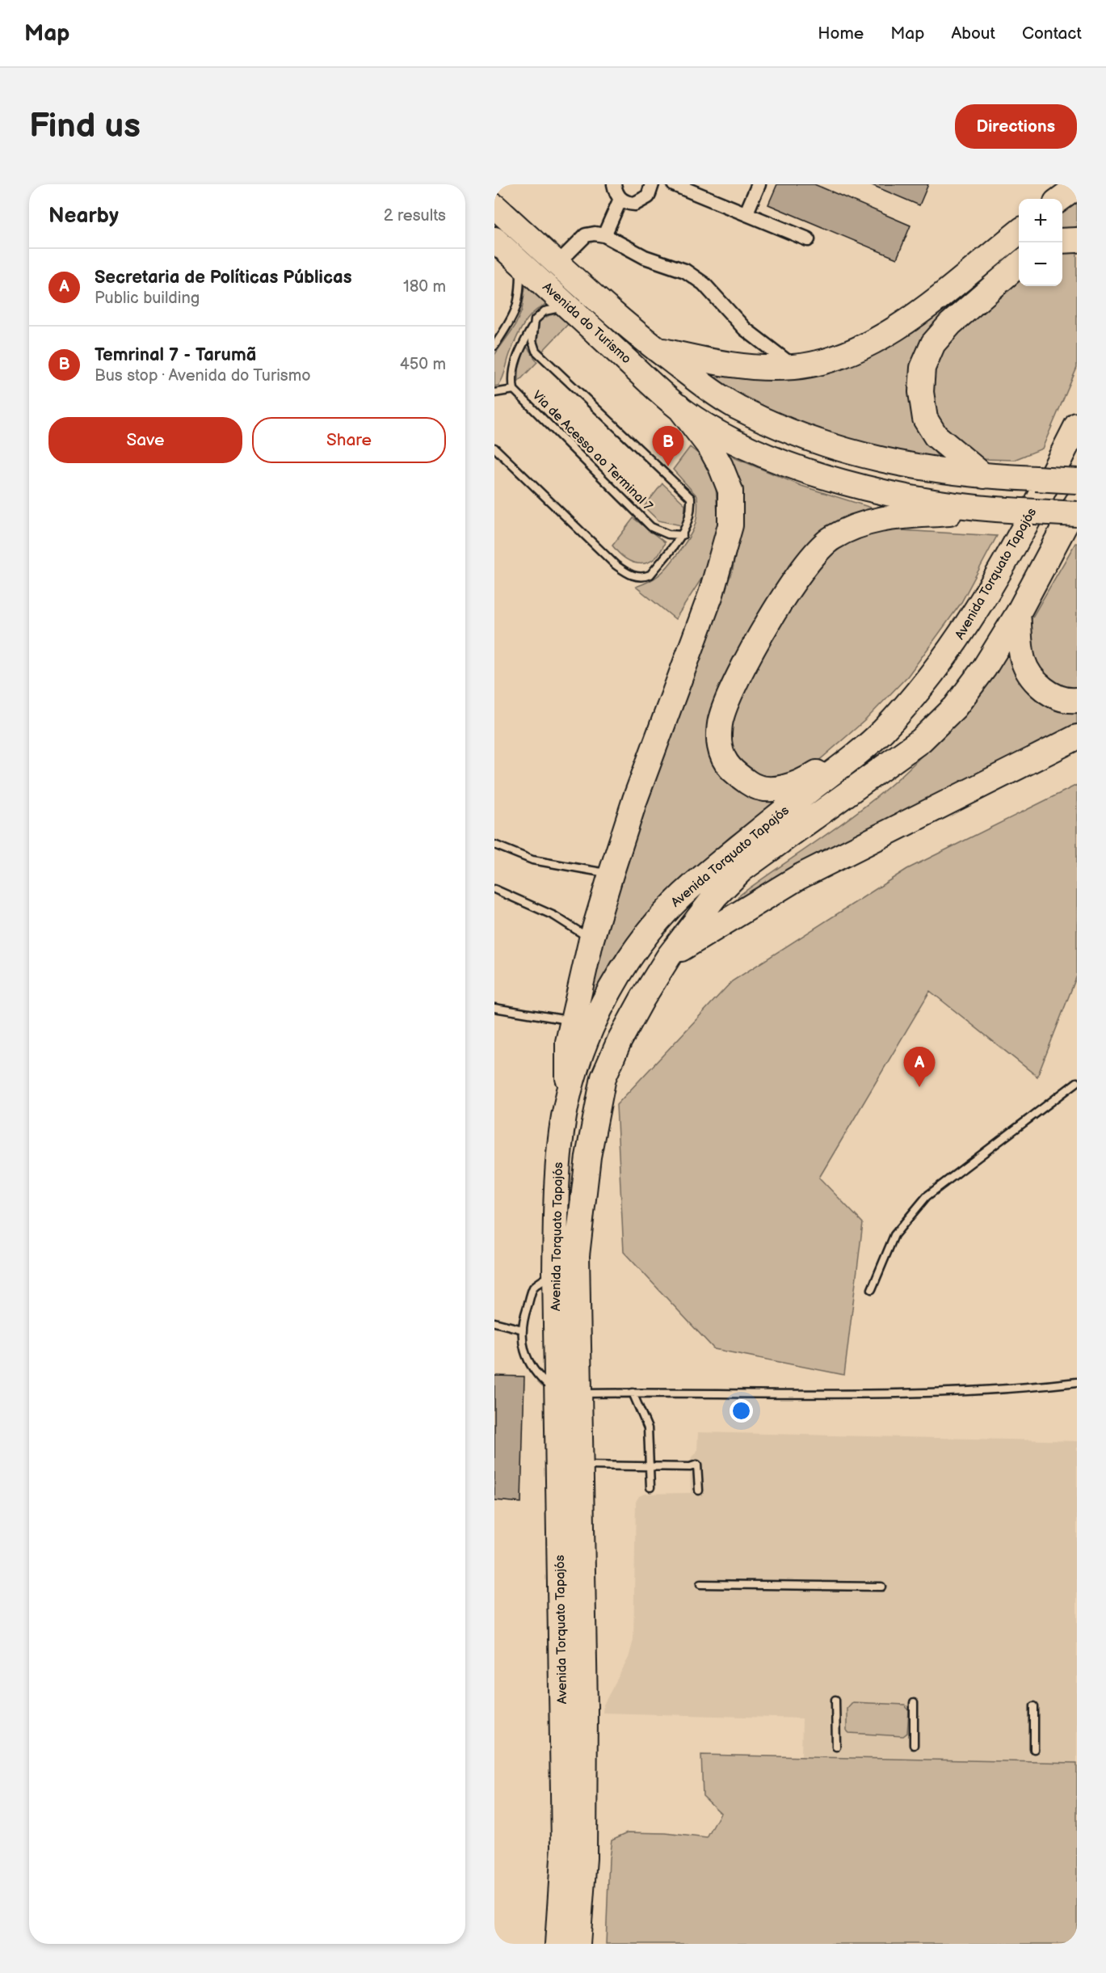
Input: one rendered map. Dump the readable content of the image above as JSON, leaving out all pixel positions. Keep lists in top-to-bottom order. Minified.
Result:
{"streets":{"highway":["Avenida do Turismo","Avenida Torquato Tapajós"],"lane":["Via de Acesso ao Terminal 7"]},"crossings":[["Avenida do Turismo","Via de Acesso ao Terminal 7"]],"page":{"header":"Map","nav":["Home","Map","About","Contact"],"buttons":["Directions",["Save","Share"]],"title":"Find us","heading":["Nearby","2 results"],"map_buttons":["+","−"],"list":[{"mark":"A","name":"Secretaria de Políticas Públicas","note":"Public building","value":"180 m"},{"mark":"B","name":"Temrinal 7 - Tarumã","note":"Bus stop · Avenida do Turismo","value":"450 m"}],"pins":["B","A"]}}
